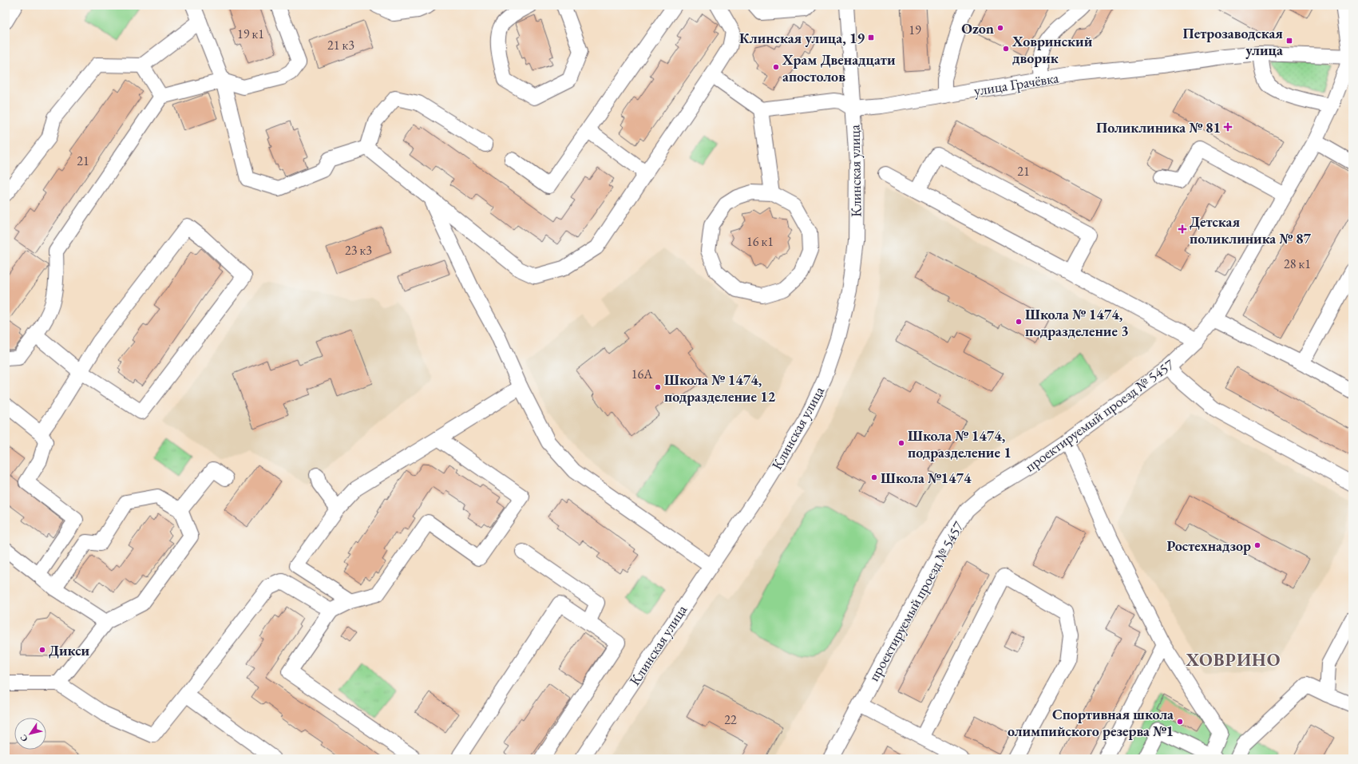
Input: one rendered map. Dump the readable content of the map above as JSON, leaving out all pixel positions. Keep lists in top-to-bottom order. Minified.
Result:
{"streets":{"street":["улица Грачёвка","Клинская улица","проектируемый проезд № 5457"]},"crossings":[["улица Грачёвка","Клинская улица"],["улица Грачёвка","проектируемый проезд № 5457"]],"districts":["ХОВРИНО"],"places":{"other":["Ozon","Ховринский дворик","Храм Двенадцати апостолов","Школа № 1474, подразделение 3","Школа № 1474, подразделение 12","Школа № 1474, подразделение 1","Школа №1474","Ростехнадзор","Дикси","Спортивная школа олимпийского резерва №1"],"transit":["Клинская улица, 19","Петрозаводская улица"],"health":["Поликлиника № 81","Детская поликлиника № 87"]},"house_numbers":["19","19 к1","21 к3","21","21","16 к1","23 к3","28 к1","16А","22"],"north":"bottom left"}
